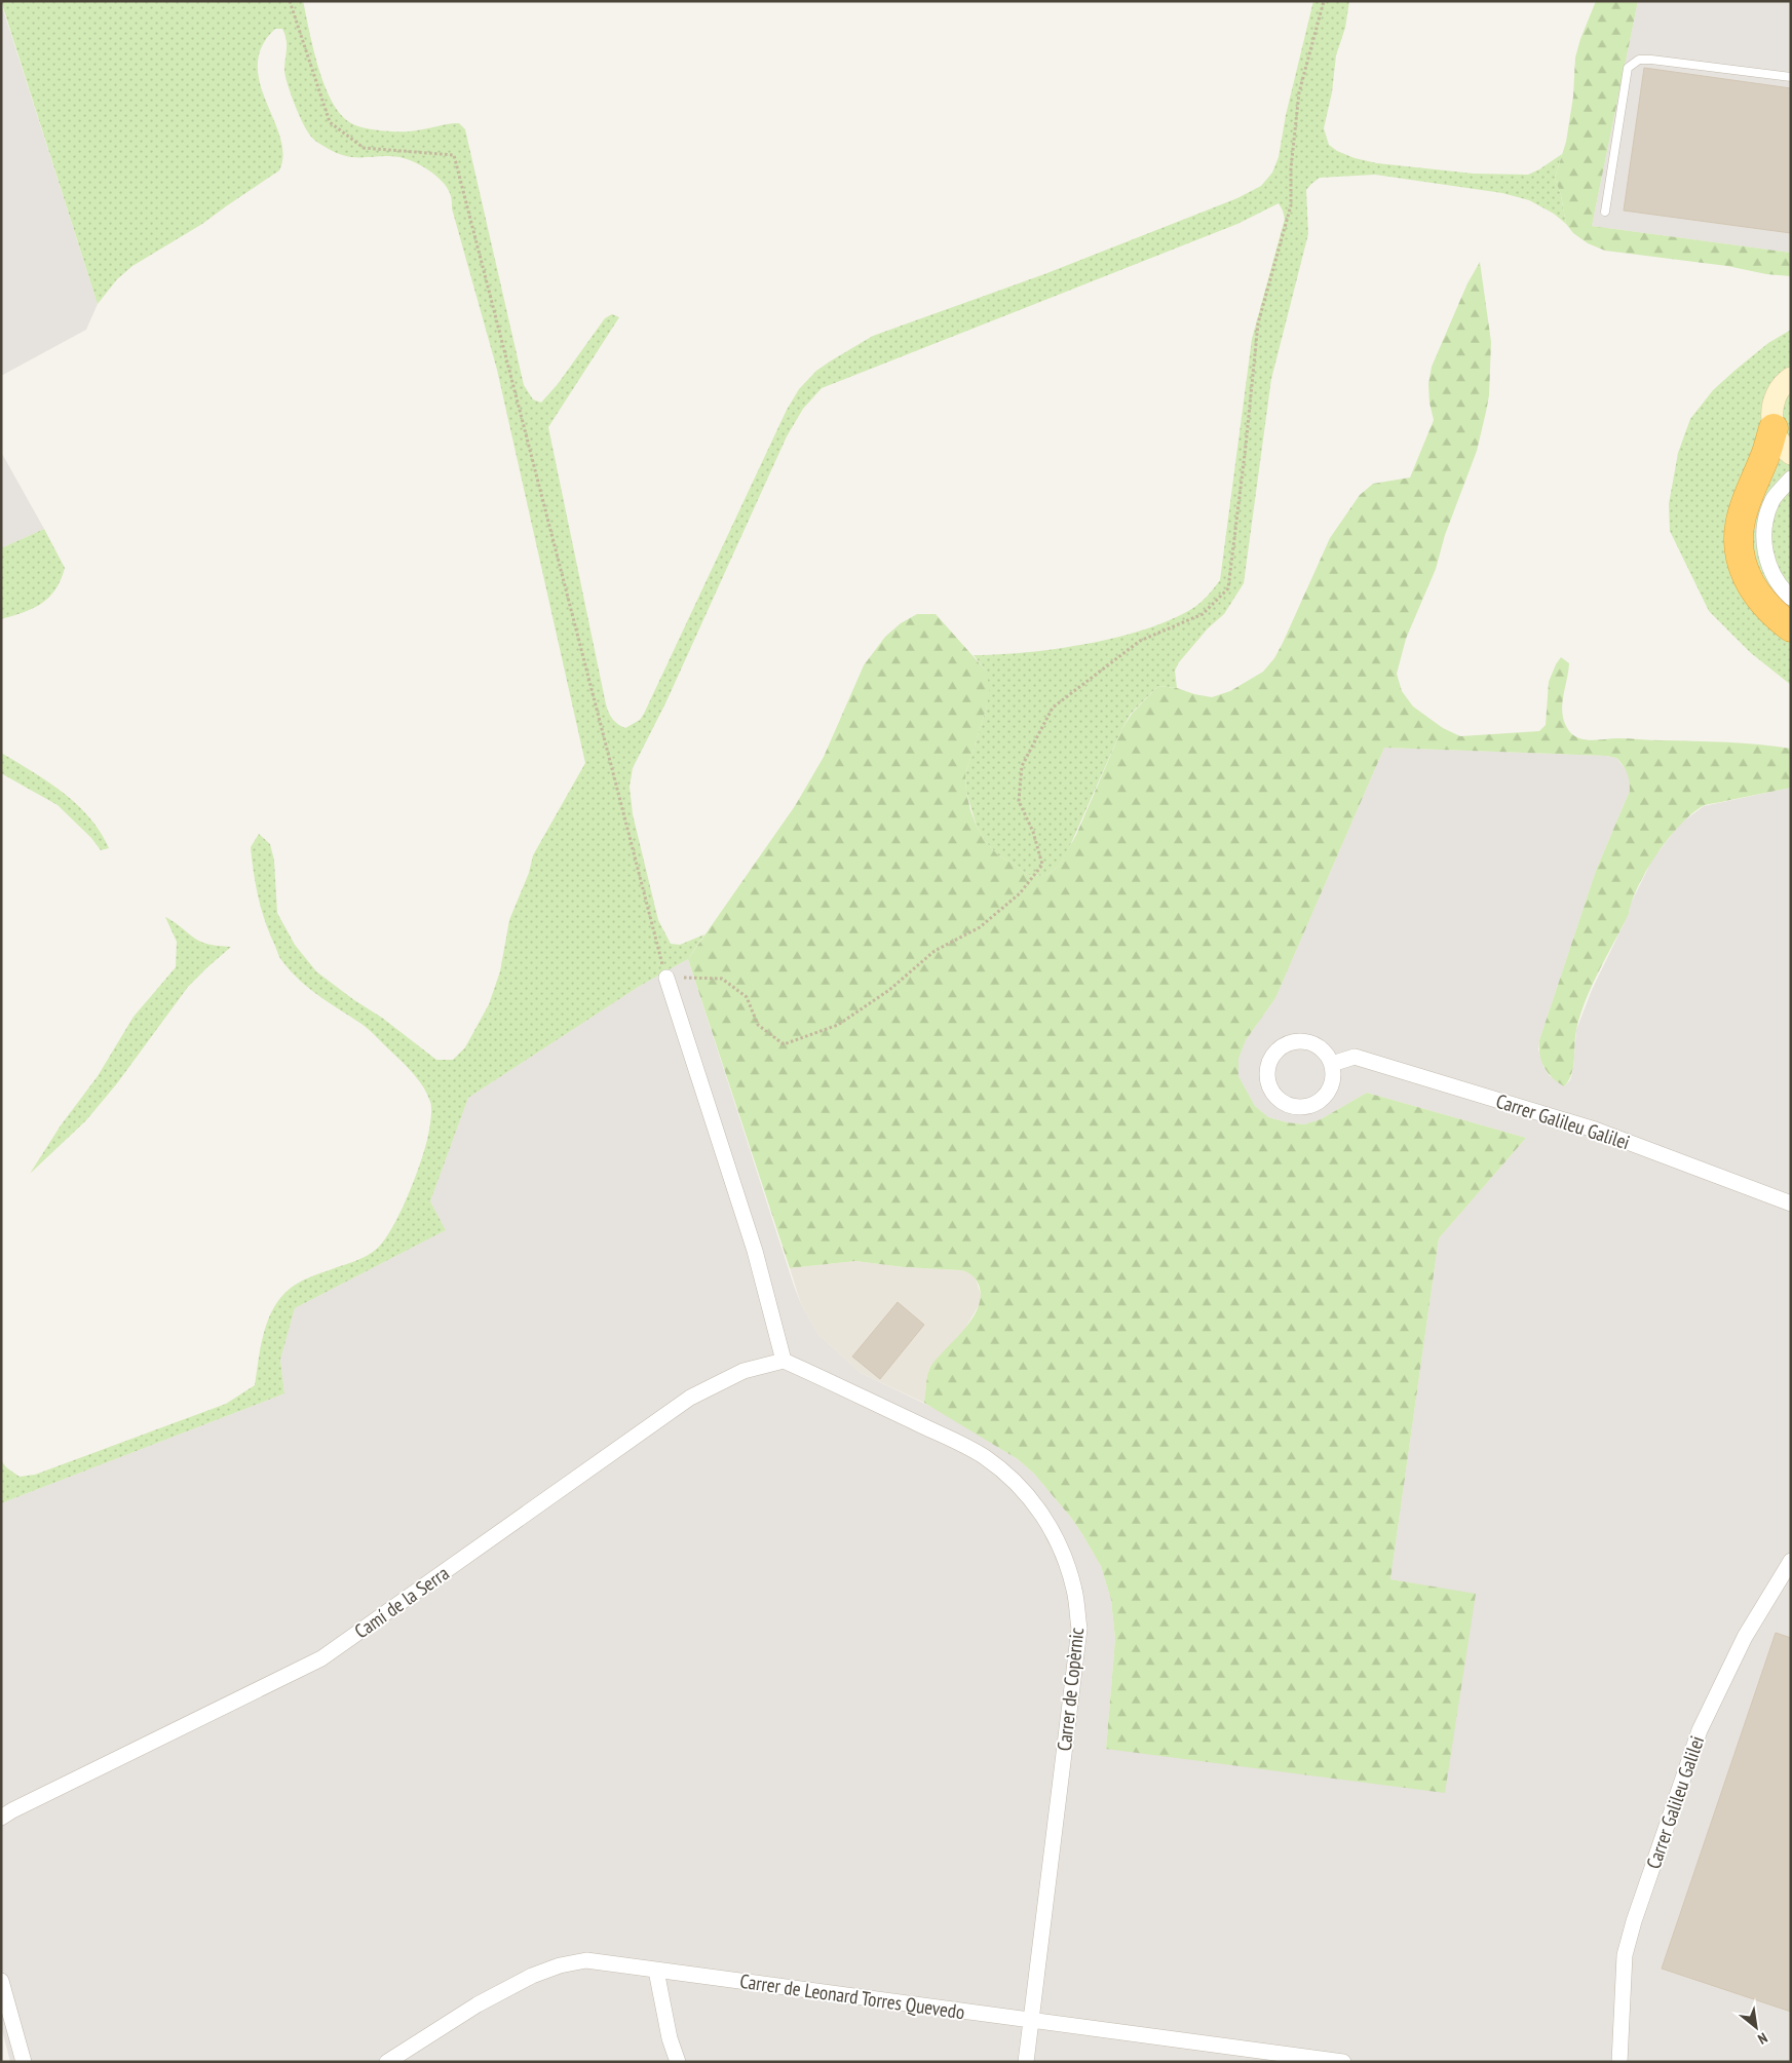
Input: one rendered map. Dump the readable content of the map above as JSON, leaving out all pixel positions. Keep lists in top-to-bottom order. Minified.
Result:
{"streets":{"street":["Carrer Galileu Galilei","Camí de la Serra","Carrer de Copèrnic","Carrer de Leonard Torres Quevedo"]},"crossings":[["Camí de la Serra","Carrer de Copèrnic"],["Carrer de Copèrnic","Carrer de Leonard Torres Quevedo"]],"north":"bottom right"}
